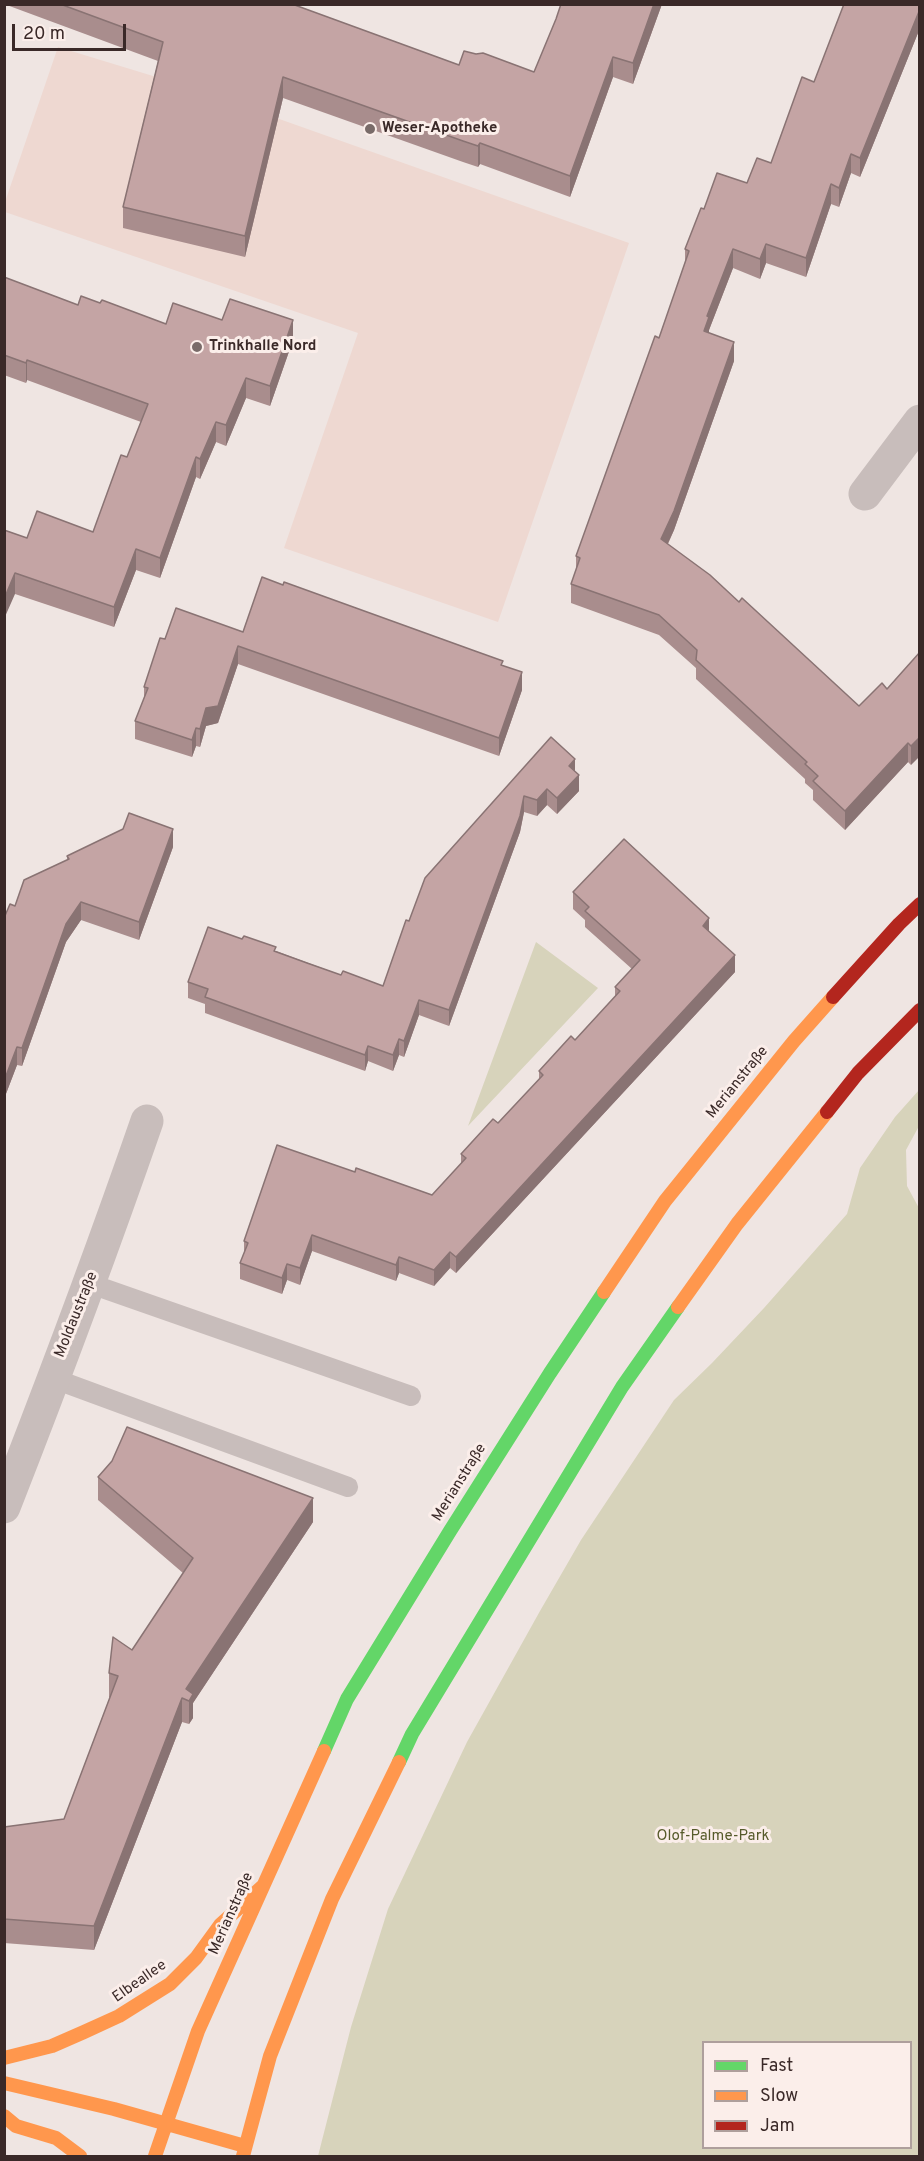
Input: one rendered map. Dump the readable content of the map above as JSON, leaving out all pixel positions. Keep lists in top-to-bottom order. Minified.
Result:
{"streets":{"main road":["Merianstraße","Elbeallee"],"street":["Moldaustraße"]},"crossings":[["Merianstraße","Elbeallee"]],"parks":["Olof-Palme-Park"],"places":["Weser-Apotheke","Trinkhalle Nord"],"legend":["Fast","Slow","Jam"],"scale_bar":"20 m"}
